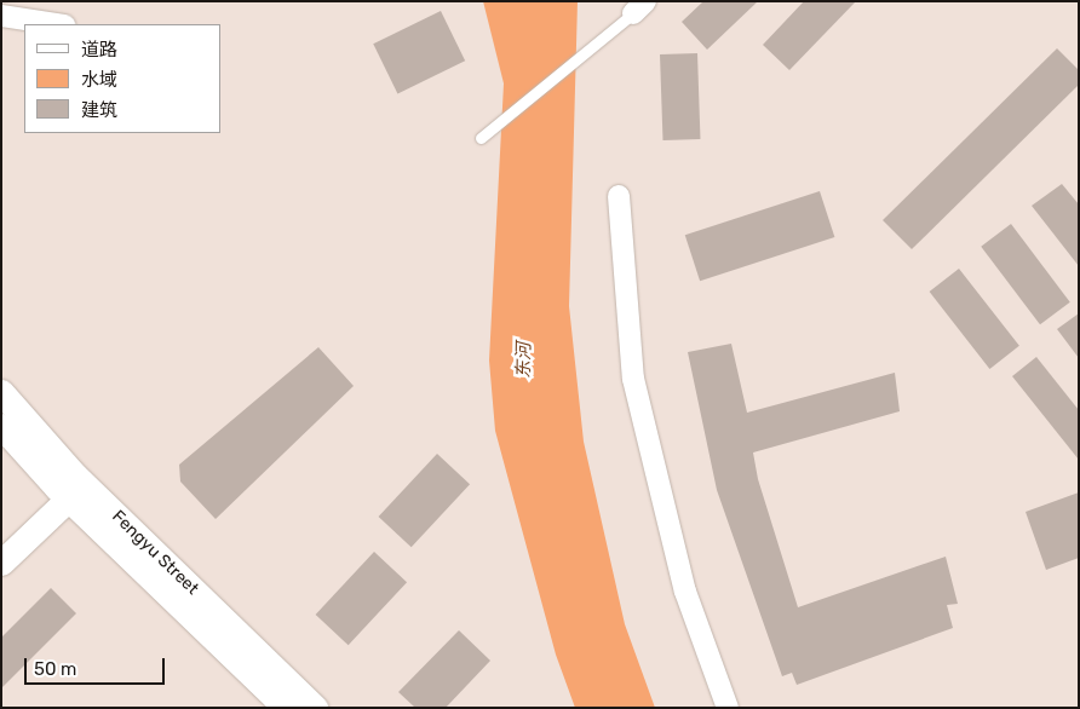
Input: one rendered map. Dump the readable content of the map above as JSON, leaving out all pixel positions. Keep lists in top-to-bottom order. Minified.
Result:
{"streets":{"street":["Fengyu Street"]},"water":["东河"],"legend":["道路","水域","建筑"],"scale_bar":"50 m"}
